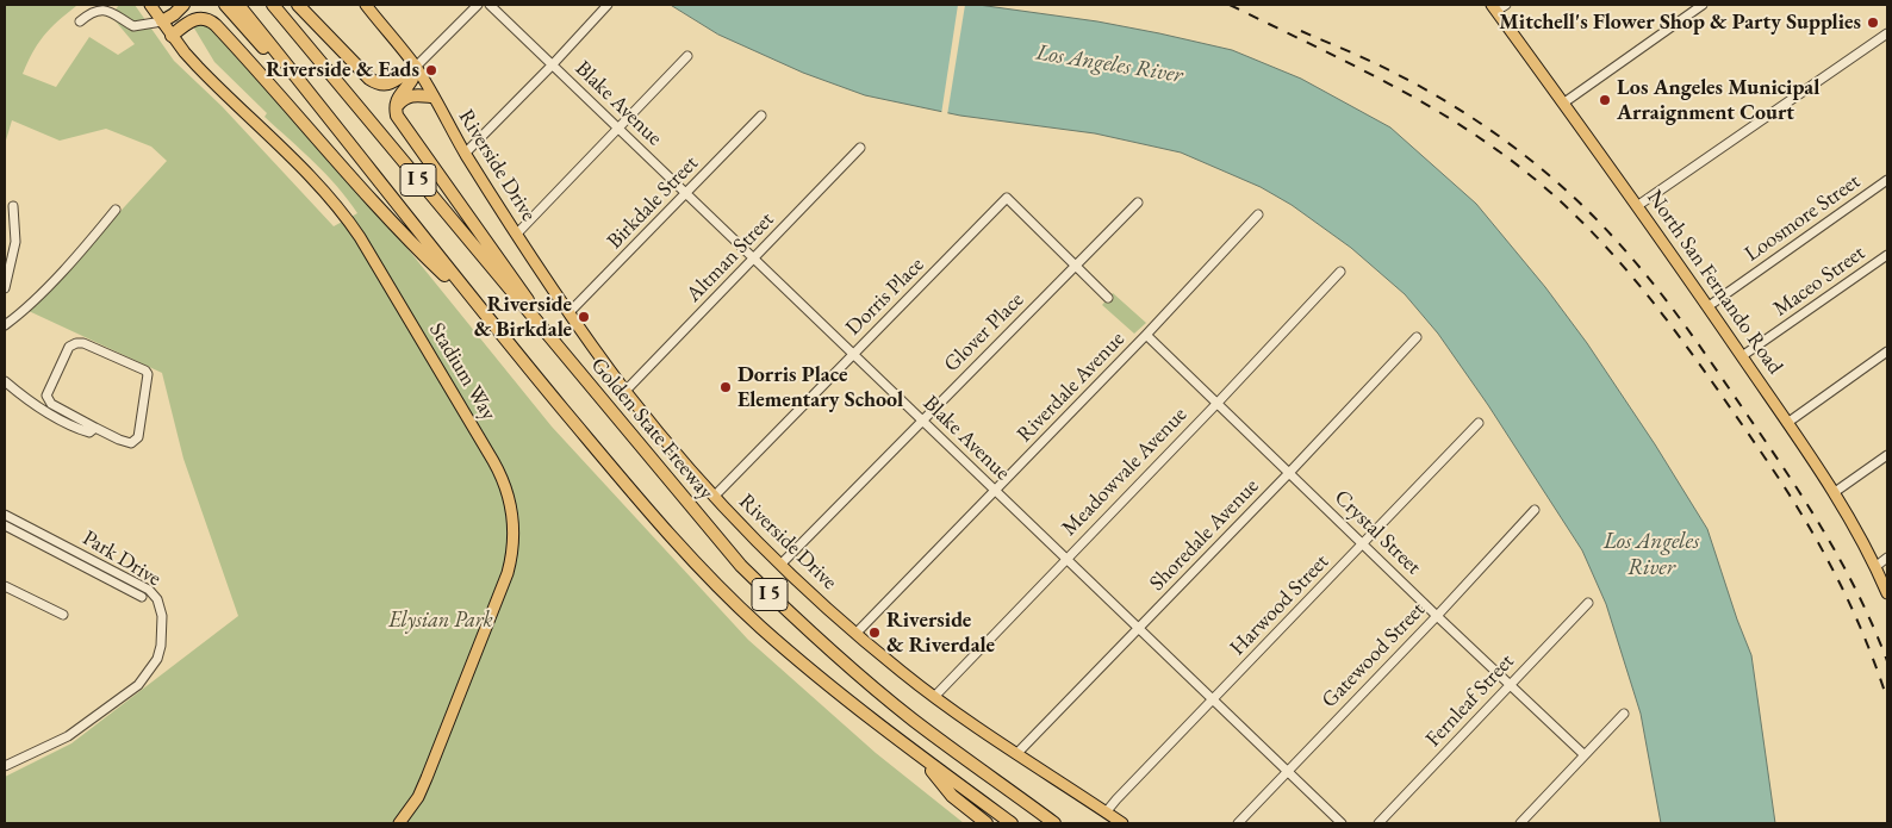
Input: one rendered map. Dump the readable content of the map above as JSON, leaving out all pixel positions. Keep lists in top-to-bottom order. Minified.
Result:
{"streets":{"highway":["I 5","Golden State Freeway"],"main road":["Riverside Drive","North San Fernando Road","Stadium Way"],"street":["Blake Avenue","Birkdale Street","Loosmore Street","Altman Street","Maceo Street","Dorris Place","Glover Place","Riverdale Avenue","Meadowvale Avenue","Crystal Street","Shoredale Avenue","Park Drive","Harwood Street","Gatewood Street","Fernleaf Street"]},"crossings":[["Blake Avenue","Birkdale Street"],["Blake Avenue","Altman Street"],["Blake Avenue","Dorris Place"],["Blake Avenue","Glover Place"],["Blake Avenue","Riverdale Avenue"],["Blake Avenue","Meadowvale Avenue"],["Blake Avenue","Shoredale Avenue"],["Blake Avenue","Harwood Street"],["Blake Avenue","Gatewood Street"],["Riverside Drive","Birkdale Street"],["Riverside Drive","Altman Street"],["Riverside Drive","Dorris Place"],["Riverside Drive","Glover Place"],["Riverside Drive","Riverdale Avenue"],["Riverside Drive","Meadowvale Avenue"],["Riverside Drive","Shoredale Avenue"],["Riverside Drive","Harwood Street"],["Loosmore Street","North San Fernando Road"],["Maceo Street","North San Fernando Road"],["Dorris Place","Glover Place"],["Riverdale Avenue","Crystal Street"],["Meadowvale Avenue","Crystal Street"],["Crystal Street","Shoredale Avenue"],["Crystal Street","Harwood Street"],["Crystal Street","Gatewood Street"],["Crystal Street","Fernleaf Street"]],"water":["Los Angeles River"],"parks":["Elysian Park"],"places":["Mitchell's Flower Shop & Party Supplies","Riverside & Eads","Los Angeles Municipal Arraignment Court","Riverside & Birkdale","Dorris Place Elementary School","Riverside & Riverdale"]}
